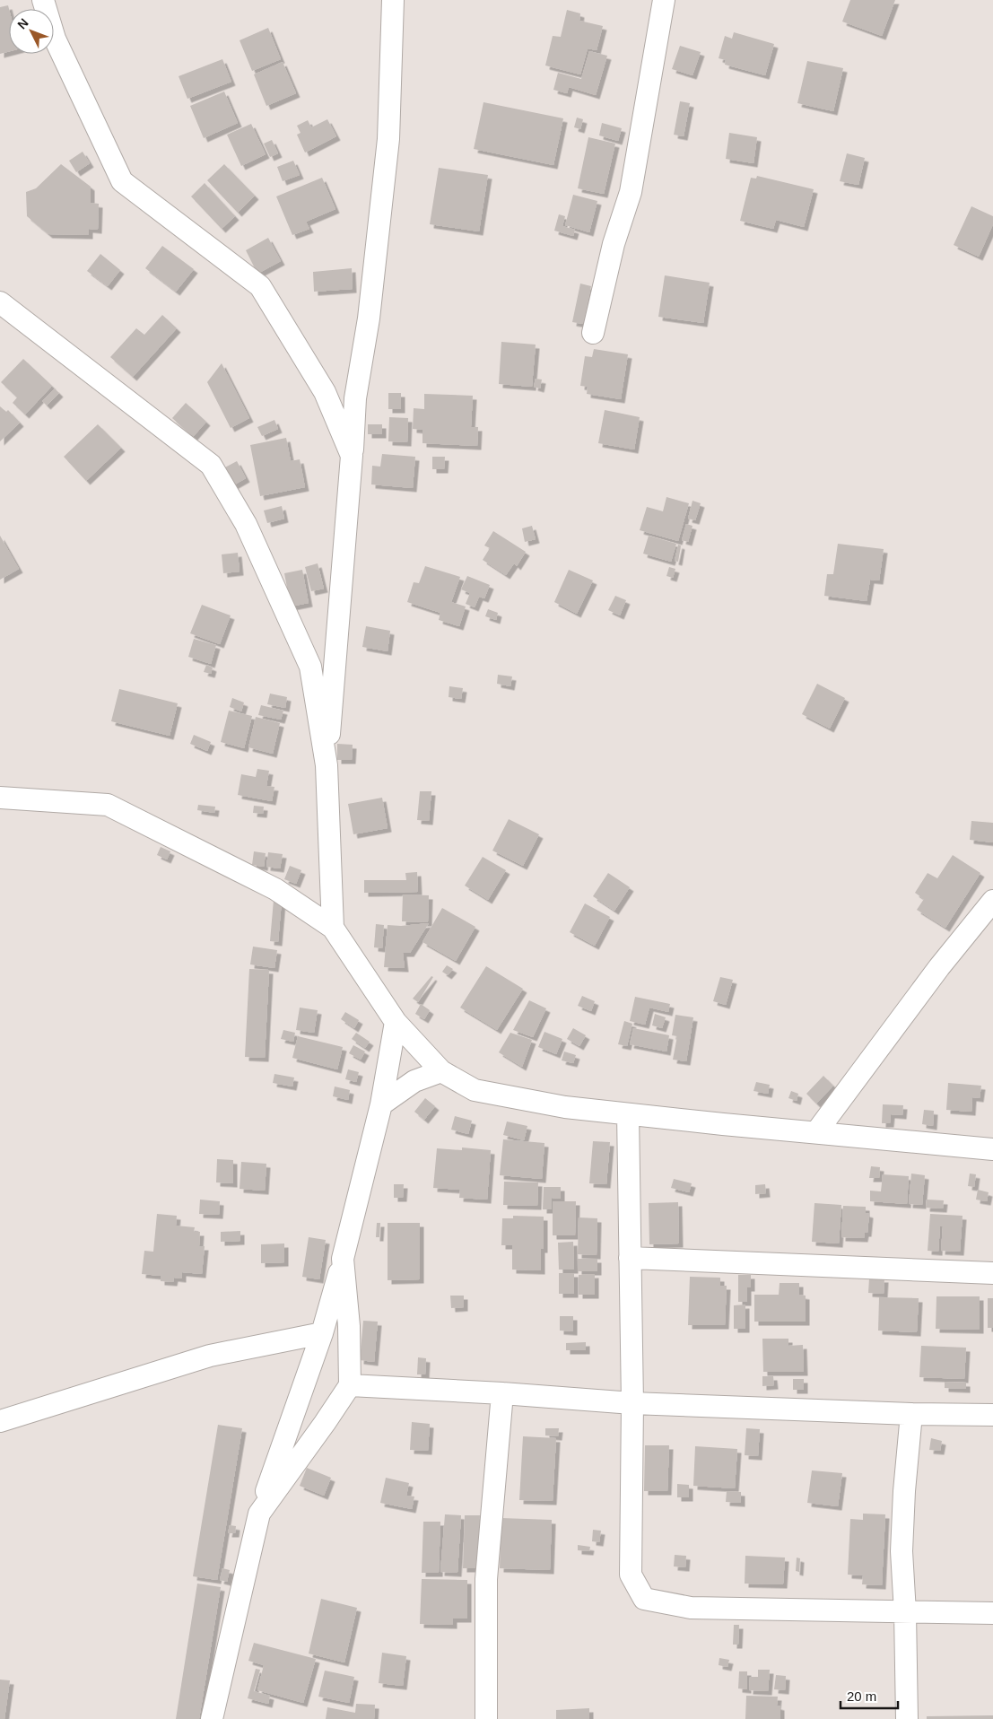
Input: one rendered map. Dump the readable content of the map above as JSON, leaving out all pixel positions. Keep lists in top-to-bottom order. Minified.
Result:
{"scale_bar":"20 m","north":"top left"}
